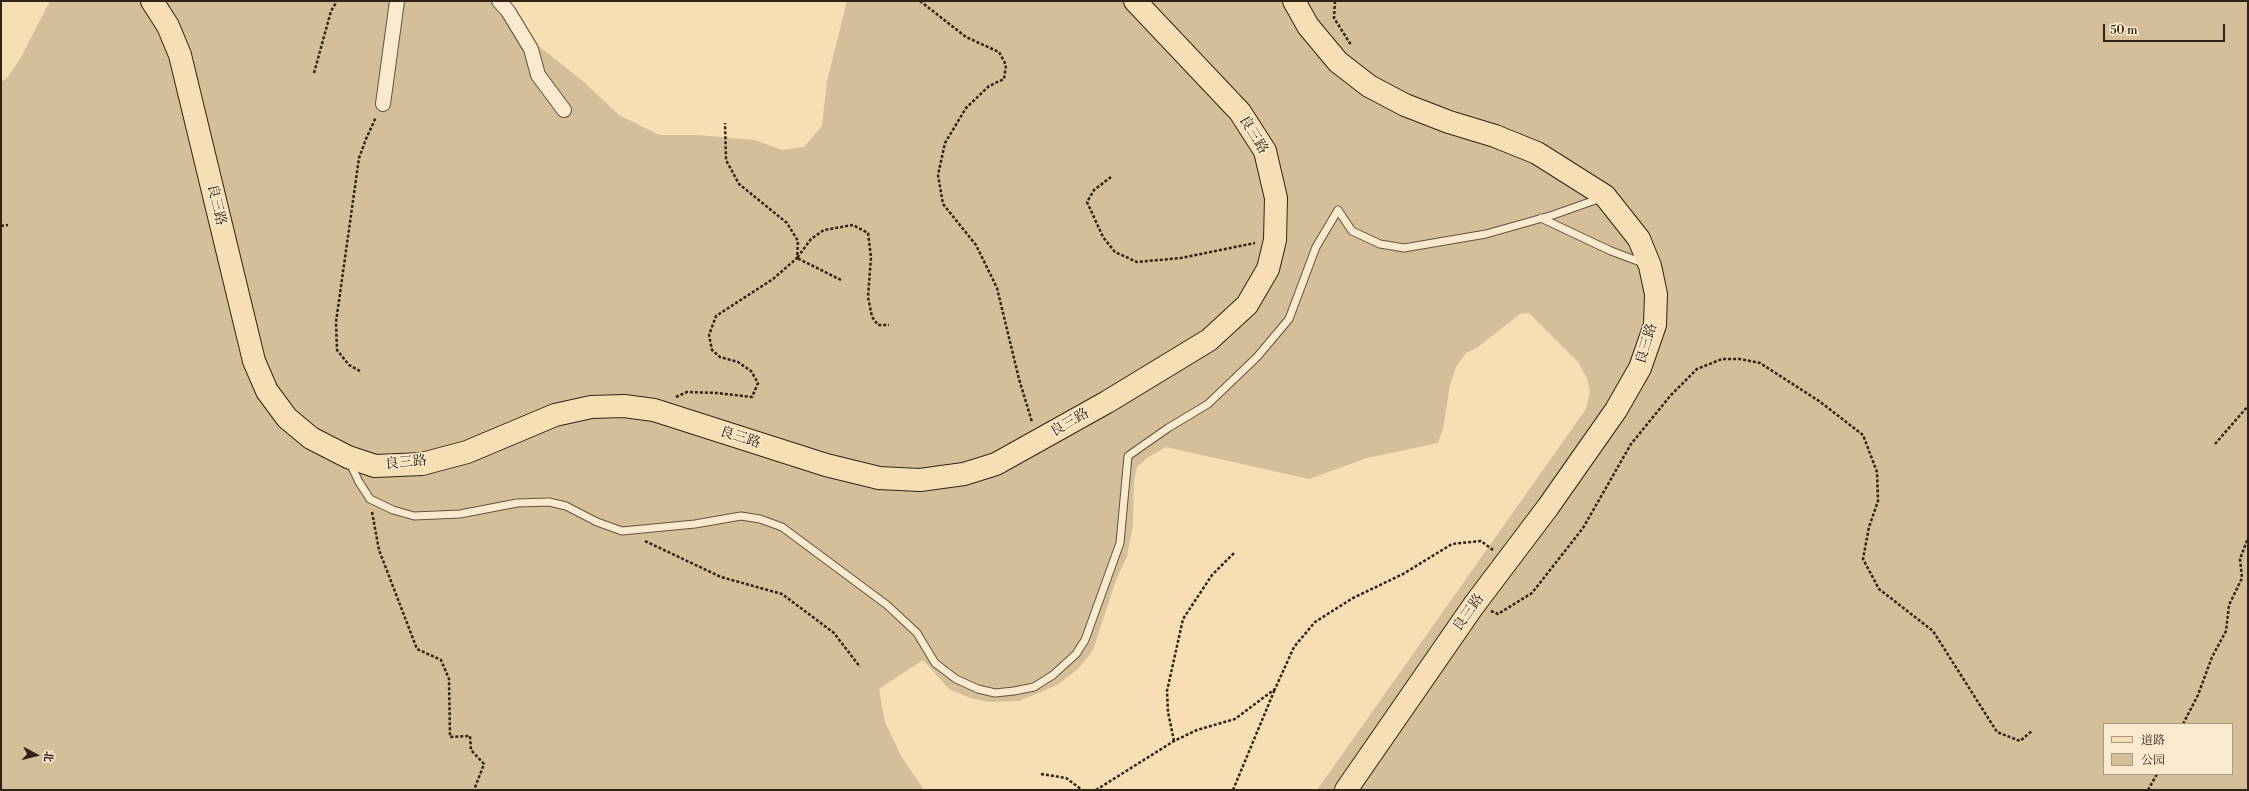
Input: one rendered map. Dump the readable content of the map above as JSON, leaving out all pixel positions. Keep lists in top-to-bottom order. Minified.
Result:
{"streets":{"main road":["良三路"]},"legend":["道路","公园"],"scale_bar":"50 m","north":"right"}
